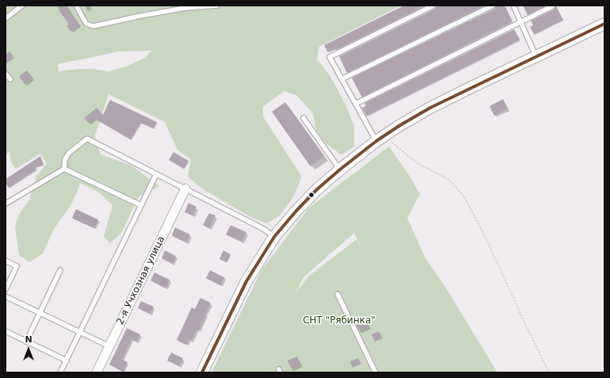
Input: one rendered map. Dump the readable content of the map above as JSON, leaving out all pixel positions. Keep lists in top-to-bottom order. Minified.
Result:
{"streets":{"street":["2-я Учхозная улица"]},"parks":["СНТ \"Рябинка\""],"north":"top"}
